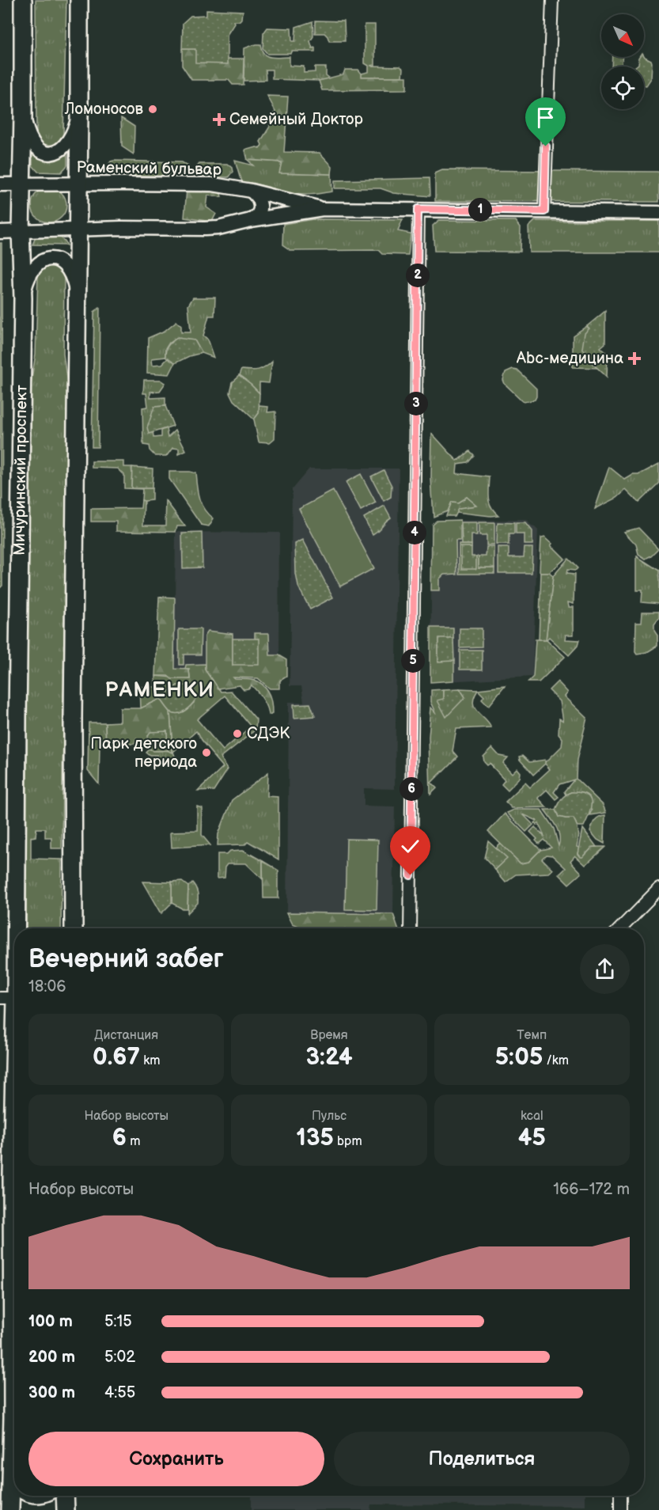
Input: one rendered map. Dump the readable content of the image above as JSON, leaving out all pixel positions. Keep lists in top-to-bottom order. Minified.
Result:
{"streets":{"main road":["Мичуринский проспект"],"street":["Раменский бульвар"]},"crossings":[["Раменский бульвар","Мичуринский проспект"]],"districts":["РАМЕНКИ"],"places":{"other":["Ломоносов","СДЭК","Парк детского периода"],"health":["Семейный Доктор","Abc-медицина"]},"north":"bottom right","page":{"pins":["1","2","3","4","5","6"],"heading":["Вечерний забег","18:06"],"stats":[["Дистанция","0.67 km"],["Время","3:24"],["Темп","5:05 /km"],["Набор высоты","6 m"],["Пульс","135 bpm"],["kcal","45"]],"chart":["Набор высоты","166–172 m"],"list":[{"name":"100 m","note":"5:15"},{"name":"200 m","note":"5:02"},{"name":"300 m","note":"4:55"}],"buttons":["Сохранить","Поделиться"]}}
